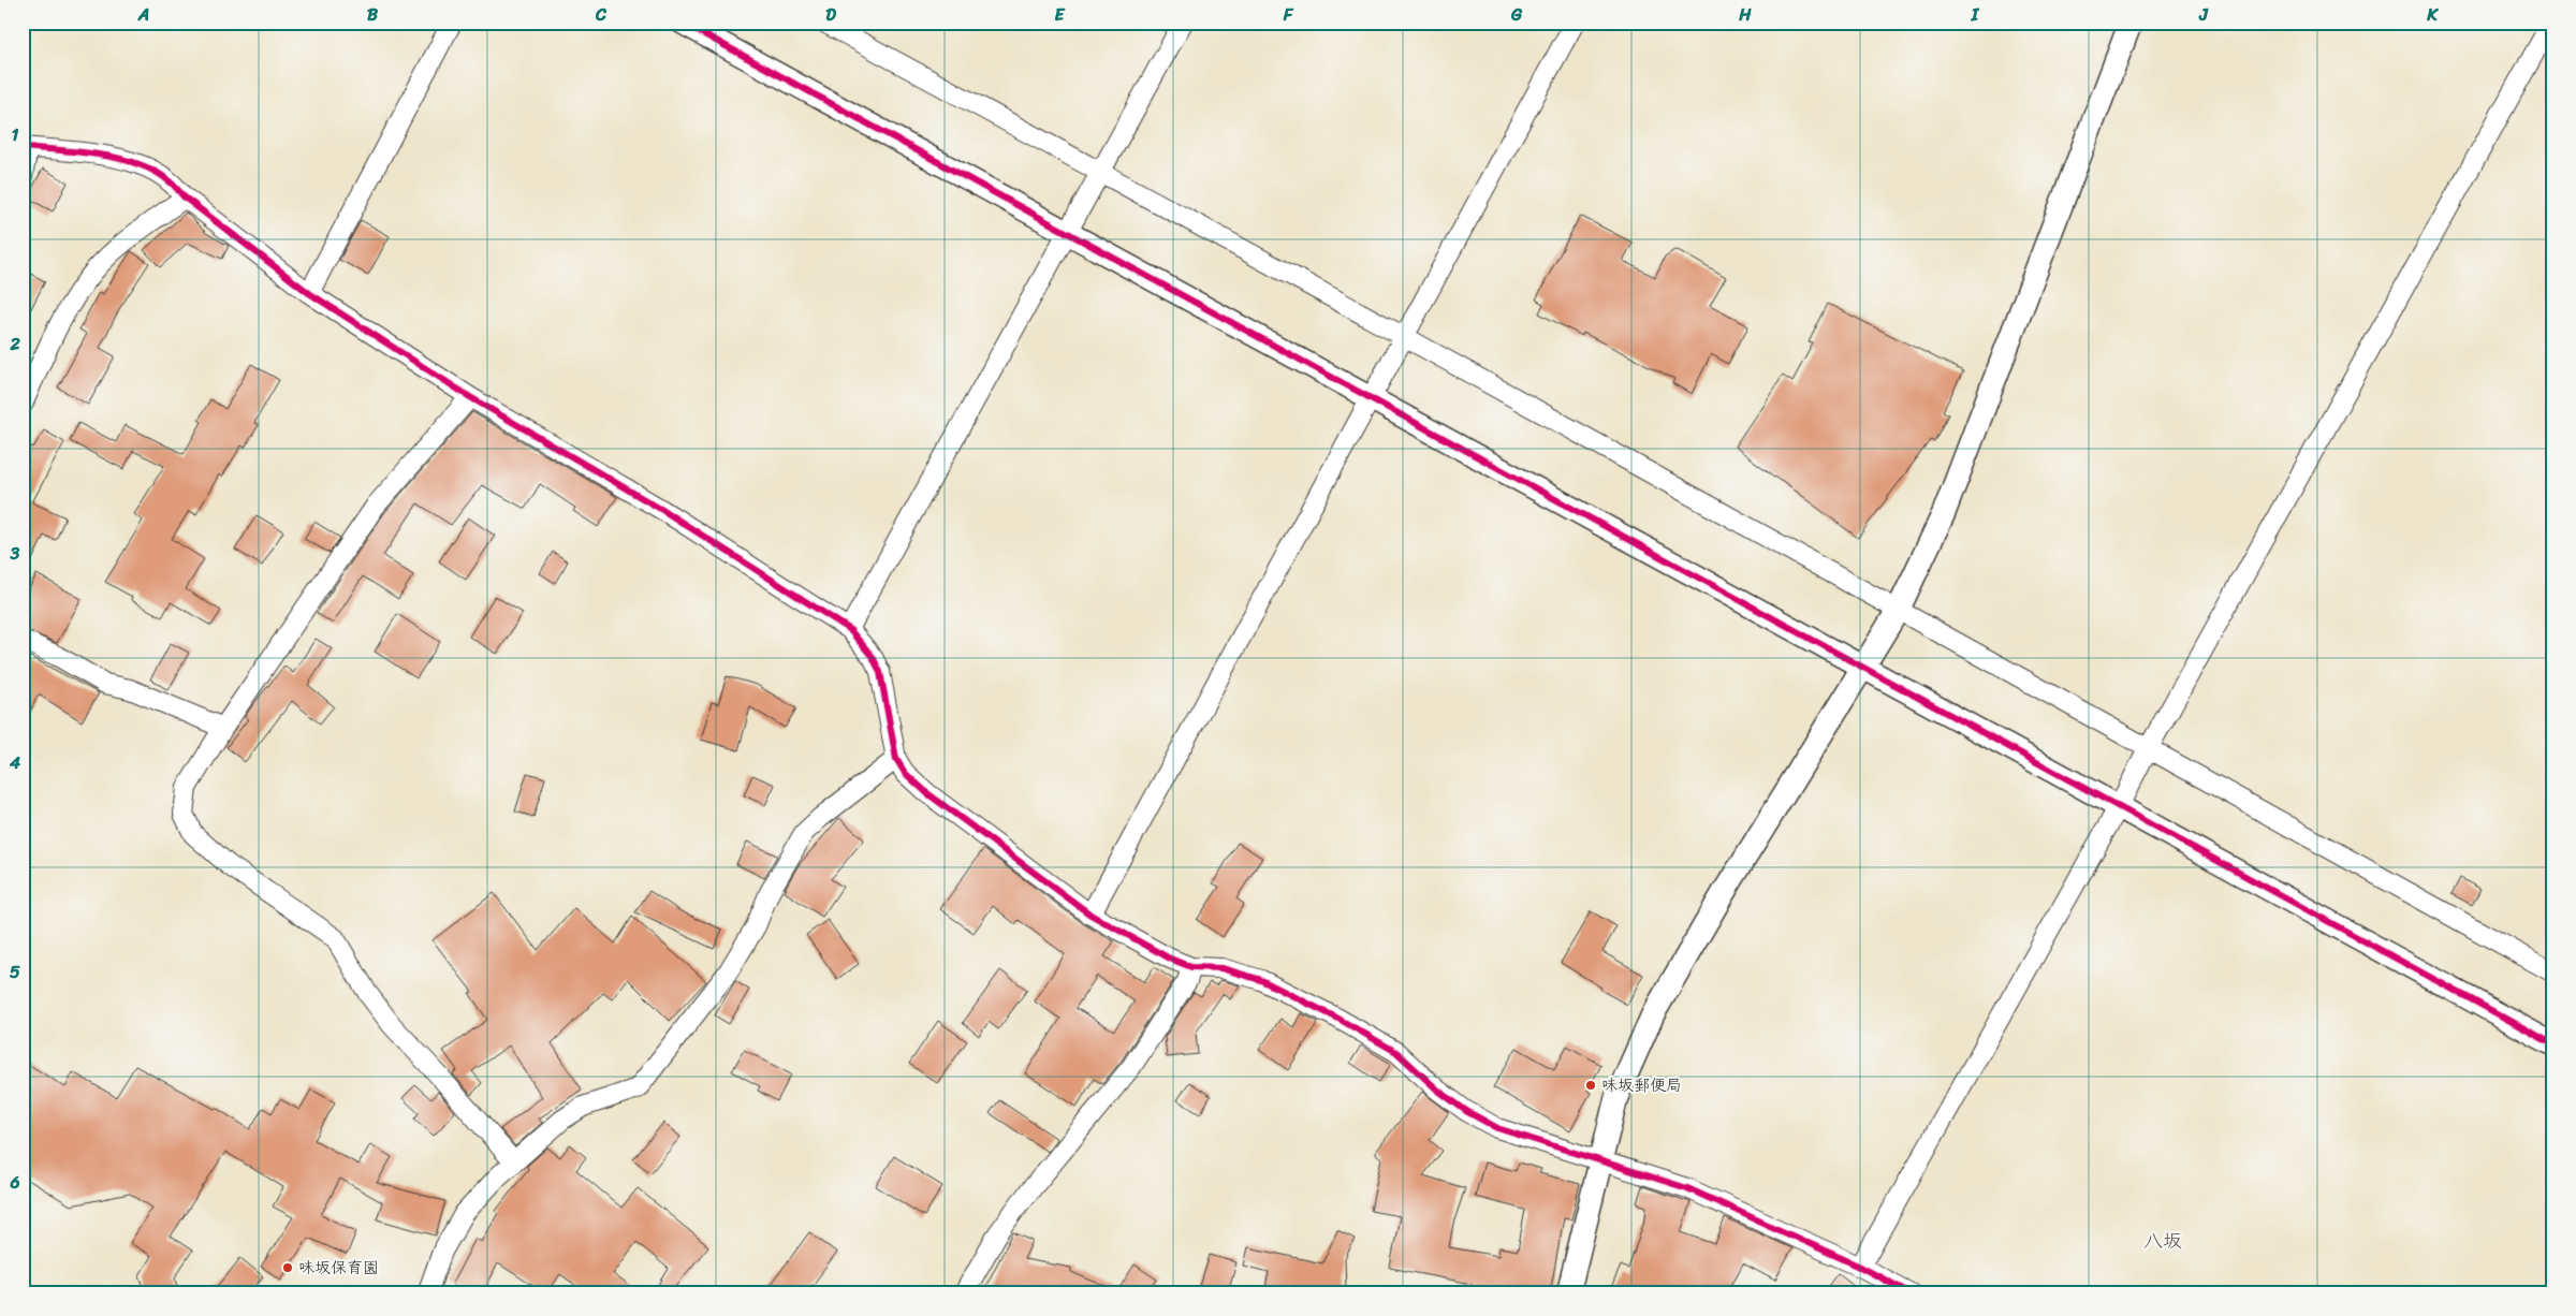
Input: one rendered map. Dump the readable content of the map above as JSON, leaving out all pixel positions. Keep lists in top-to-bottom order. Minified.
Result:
{"districts":["八坂"],"places":["味坂郵便局","味坂保育園"],"grid":{"columns":["A","B","C","D","E","F","G","H","I","J","K"],"rows":["1","2","3","4","5","6"]}}
